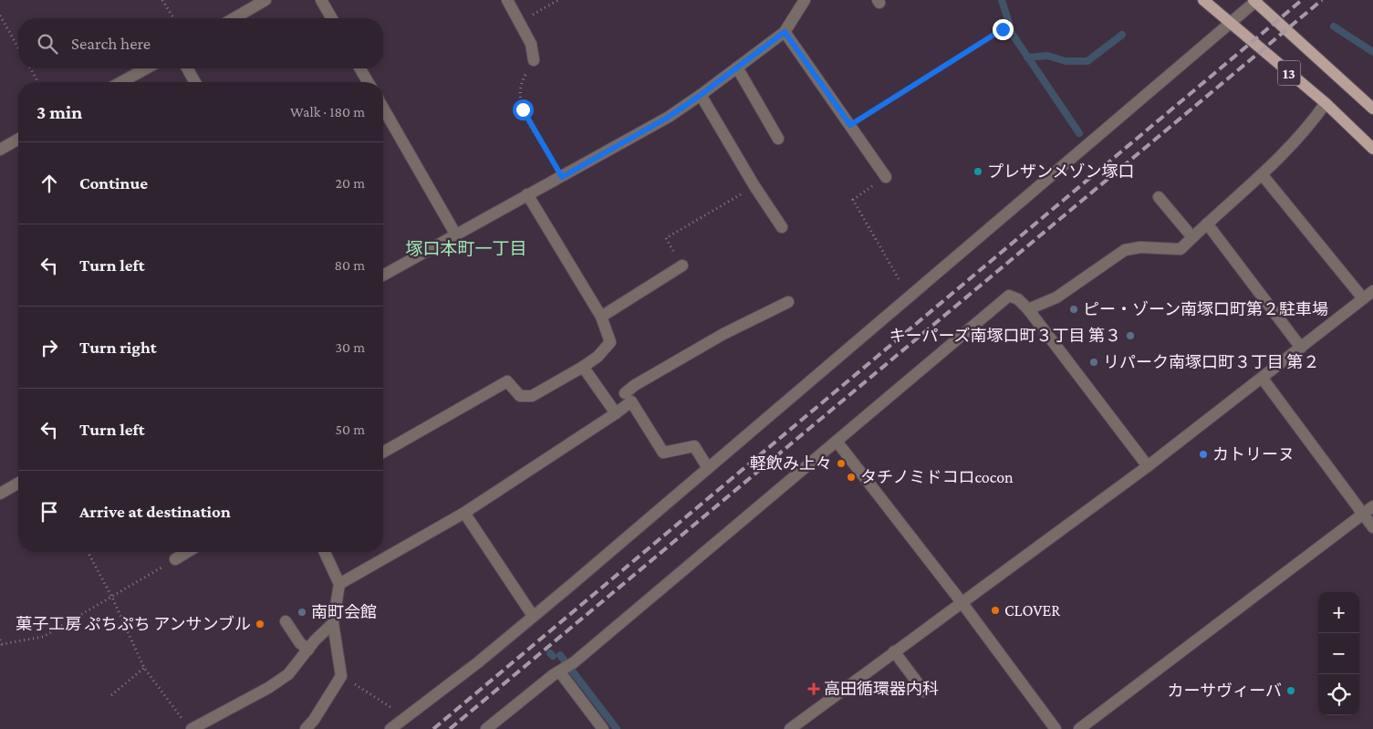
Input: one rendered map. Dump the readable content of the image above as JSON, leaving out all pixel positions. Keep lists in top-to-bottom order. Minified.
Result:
{"streets":{"main road":["13"]},"districts":["塚口本町一丁目"],"places":{"other":["プレザンメゾン塚口","ピー・ゾーン南塚口町第２駐車場","キーパーズ南塚口町３丁目 第３","リパーク南塚口町３丁目 第２","カトリーヌ","軽飲み上々","タチノミドコロcocon","CLOVER","南町会館","菓子工房 ぷちぷち アンサンブル","カーサヴィーバ"],"health":["高田循環器内科"]},"page":{"search":"Search here","heading":["3 min","Walk · 180 m"],"list":[["Continue","20 m"],["Turn left","80 m"],["Turn right","30 m"],["Turn left","50 m"],"Arrive at destination"],"map_buttons":["+","−"]}}
